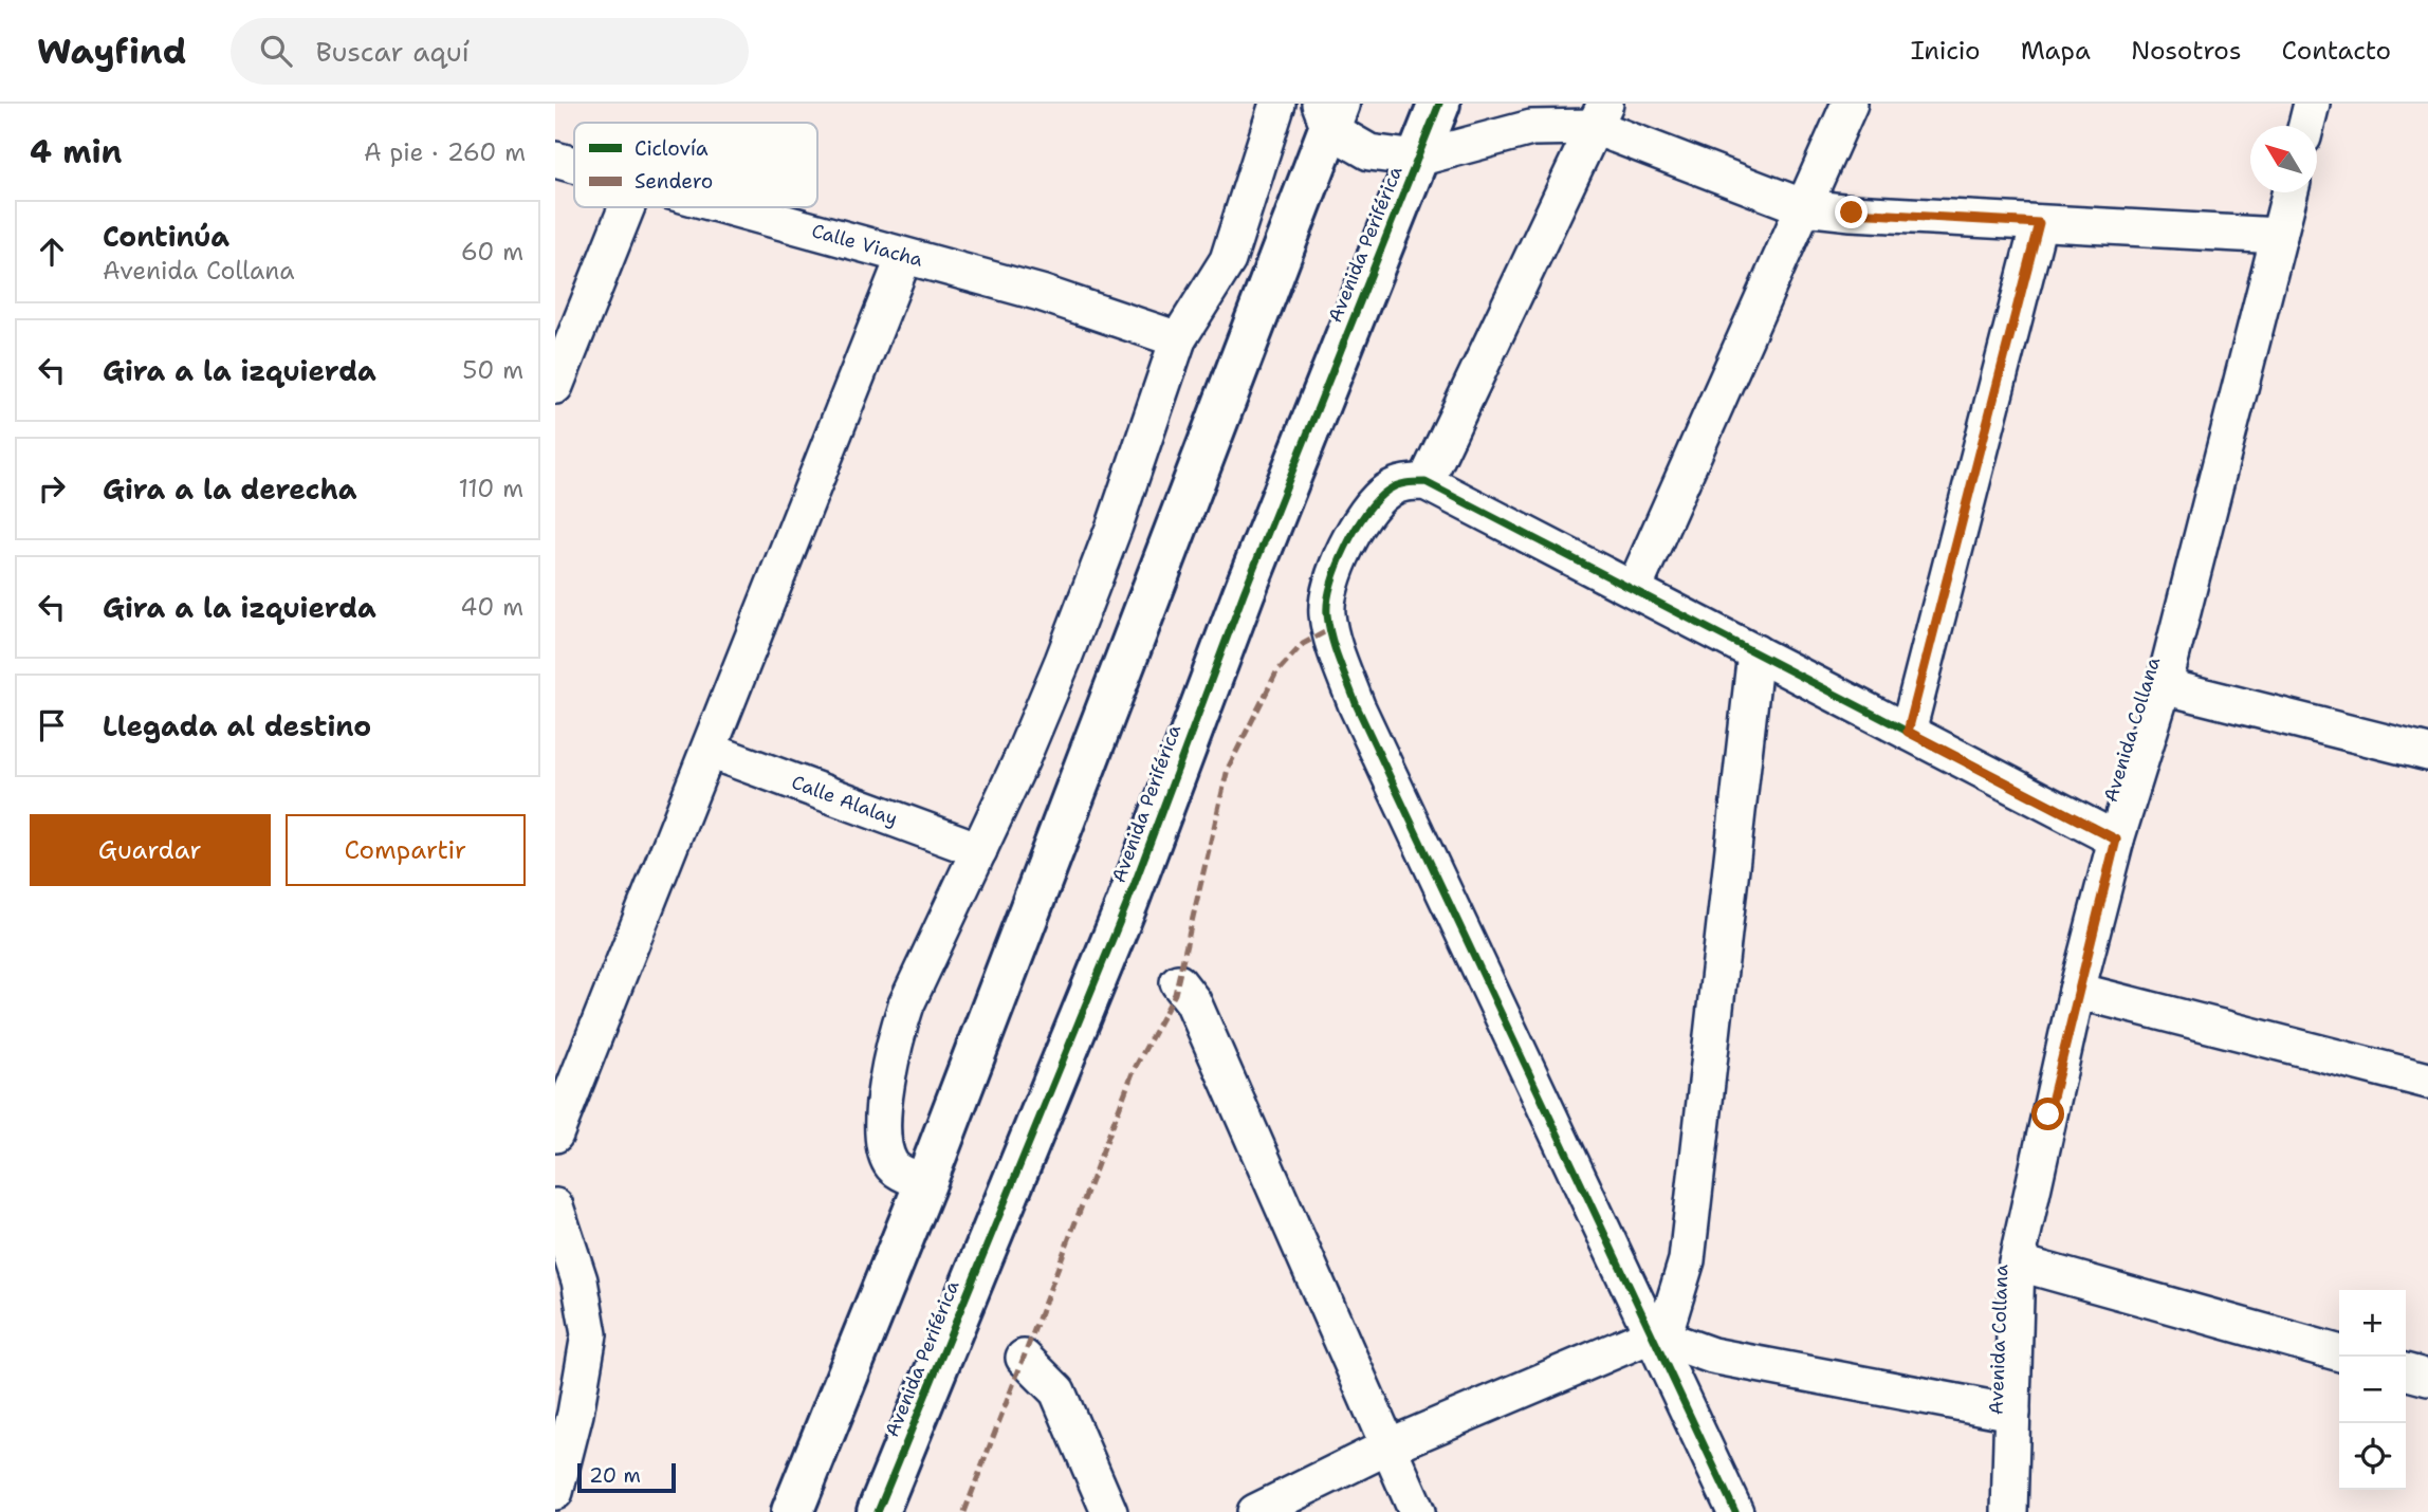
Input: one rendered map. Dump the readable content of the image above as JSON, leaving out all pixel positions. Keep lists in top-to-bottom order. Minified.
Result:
{"streets":{"street":["Avenida Periférica","Calle Viacha","Avenida Collana","Calle Alalay"]},"legend":["Ciclovía","Sendero"],"scale_bar":"20 m","north":"top left","page":{"header":"Wayfind","search":"Buscar aquí","nav":["Inicio","Mapa","Nosotros","Contacto"],"heading":["4 min","A pie · 260 m"],"list":[["Continúa","Avenida Collana","60 m"],["Gira a la izquierda","50 m"],["Gira a la derecha","110 m"],["Gira a la izquierda","40 m"],"Llegada al destino"],"buttons":["Guardar","Compartir"],"map_buttons":["+","−"],"scale":"20 m"}}
